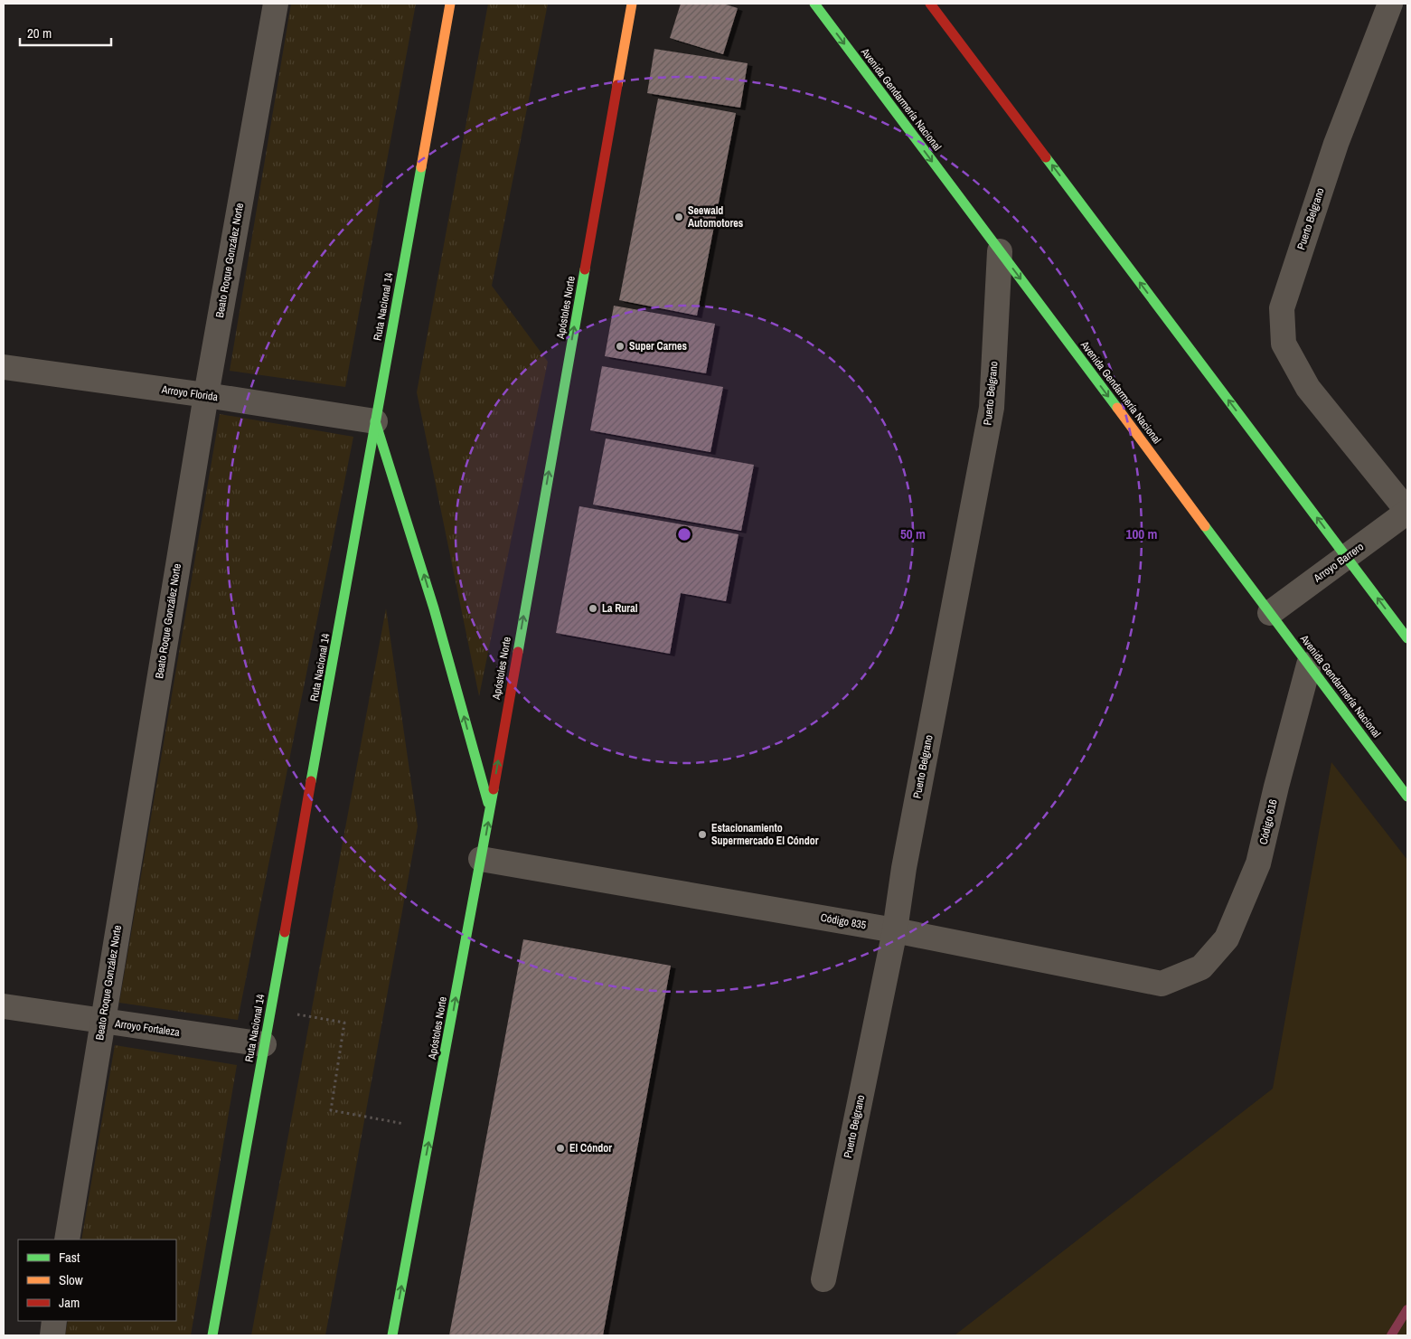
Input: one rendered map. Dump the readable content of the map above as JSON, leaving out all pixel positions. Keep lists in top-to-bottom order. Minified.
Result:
{"streets":{"main road":["Avenida Gendarmería Nacional","Ruta Nacional 14","Apóstoles Norte"],"street":["Puerto Belgrano","Beato Roque González Norte","Arroyo Florida","Arroyo Barrero","Código 616","Código 835","Arroyo Fortaleza"]},"crossings":[["Avenida Gendarmería Nacional","Puerto Belgrano"],["Avenida Gendarmería Nacional","Arroyo Barrero"],["Avenida Gendarmería Nacional","Código 616"],["Puerto Belgrano","Arroyo Barrero"],["Puerto Belgrano","Código 835"],["Beato Roque González Norte","Arroyo Florida"],["Beato Roque González Norte","Arroyo Fortaleza"],["Ruta Nacional 14","Arroyo Florida"],["Ruta Nacional 14","Arroyo Fortaleza"],["Apóstoles Norte","Código 835"],["Código 616","Código 835"]],"one_way":["Avenida Gendarmería Nacional","Apóstoles Norte"],"places":["Seewald Automotores","Super Carnes","La Rural","Estacionamiento Supermercado El Cóndor","El Cóndor"],"legend":["Fast","Slow","Jam"],"scale_bar":"20 m","rings":["50 m","100 m"]}
